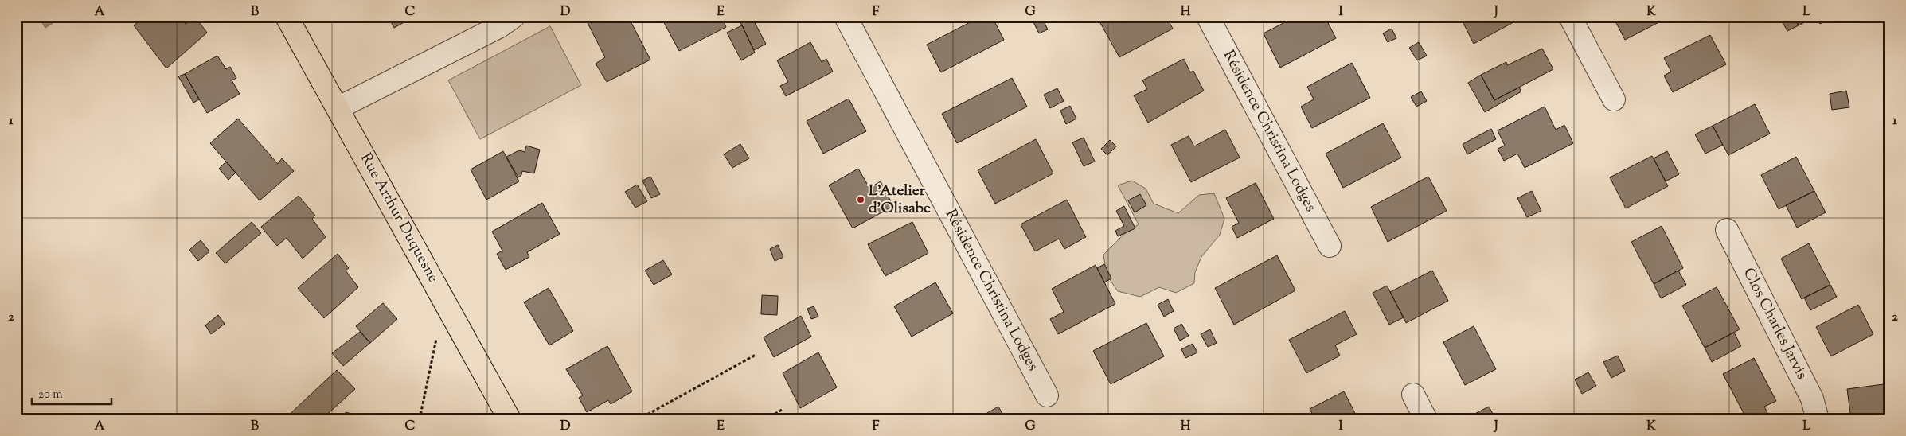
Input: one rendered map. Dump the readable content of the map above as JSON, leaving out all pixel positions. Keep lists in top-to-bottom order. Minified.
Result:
{"streets":{"main road":["Rue Arthur Duquesne"],"street":["Résidence Christina Lodges","Clos Charles Jarvis"]},"places":["L'Atelier d'Olisabe"],"scale_bar":"20 m","grid":{"columns":["A","B","C","D","E","F","G","H","I","J","K","L"],"rows":["1","2"]}}
